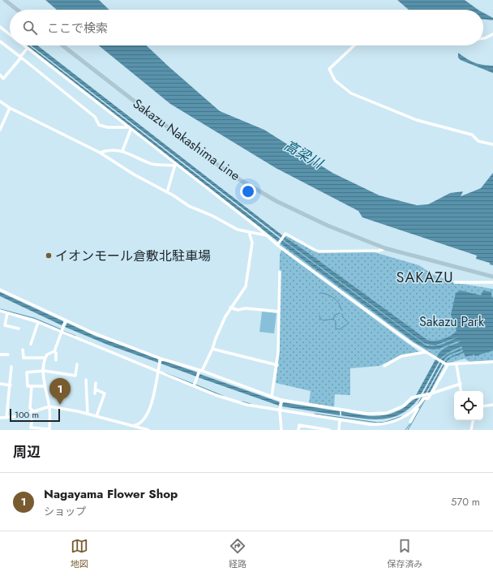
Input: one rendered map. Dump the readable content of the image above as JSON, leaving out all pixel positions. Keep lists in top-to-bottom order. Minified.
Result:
{"streets":{"main road":["Sakazu Nakashima Line"]},"districts":["SAKAZU"],"water":["高梁川"],"parks":["Sakazu Park"],"places":["イオンモール倉敷北駐車場"],"scale_bar":"100 m","page":{"search":"ここで検索","pins":"1","scale":"100 m","heading":"周辺","list":[{"mark":"1","name":"Nagayama Flower Shop","note":"ショップ","value":"570 m"}],"nav":["地図","経路","保存済み"]}}
